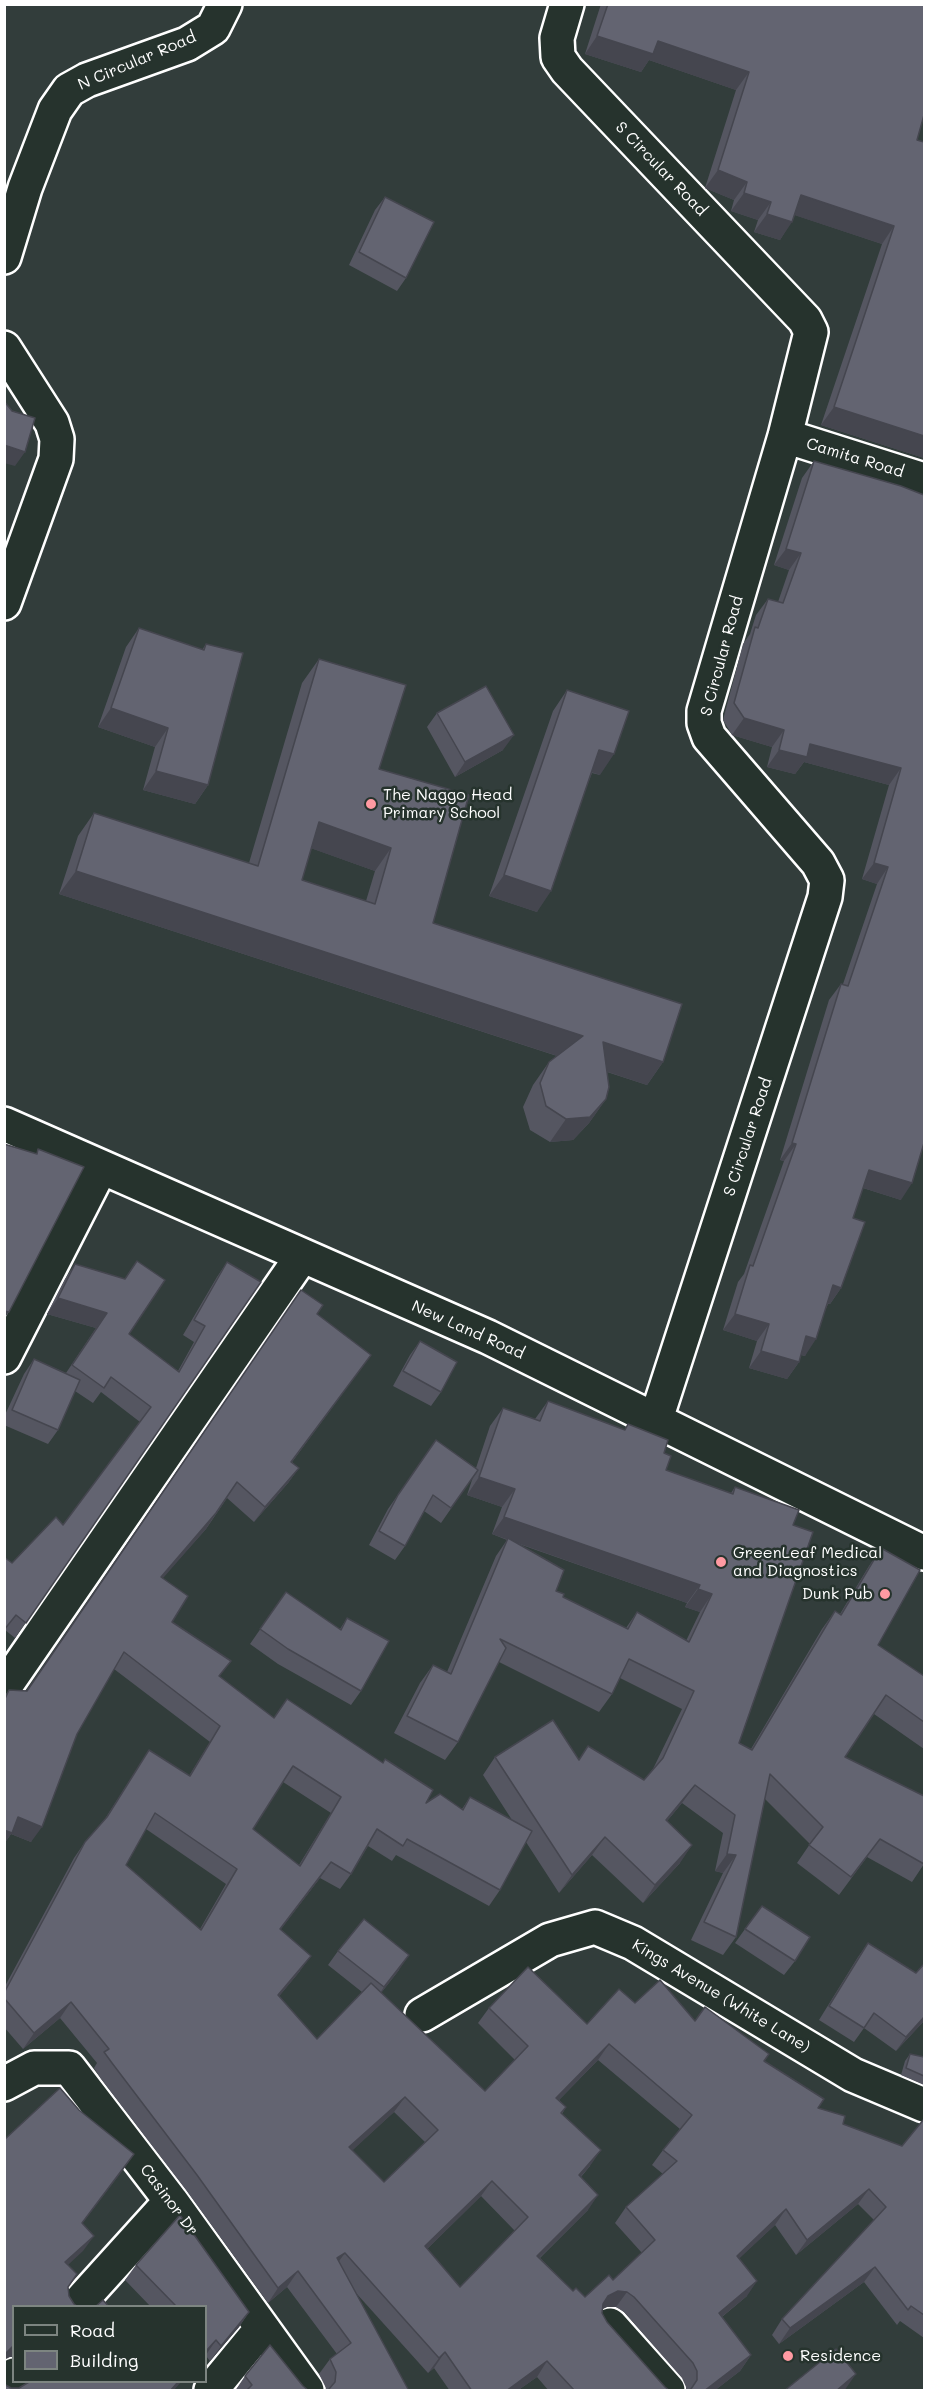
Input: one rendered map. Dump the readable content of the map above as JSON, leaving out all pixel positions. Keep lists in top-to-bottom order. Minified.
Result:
{"streets":{"street":["N Circular Road","S Circular Road","Camita Road","New Land Road","Kings Avenue (White Lane)","Casinor Dr"]},"crossings":[["S Circular Road","Camita Road"],["S Circular Road","New Land Road"]],"places":["The Naggo Head Primary School","GreenLeaf Medical and Diagnostics","Dunk Pub","Residence"],"legend":["Road","Building"]}
